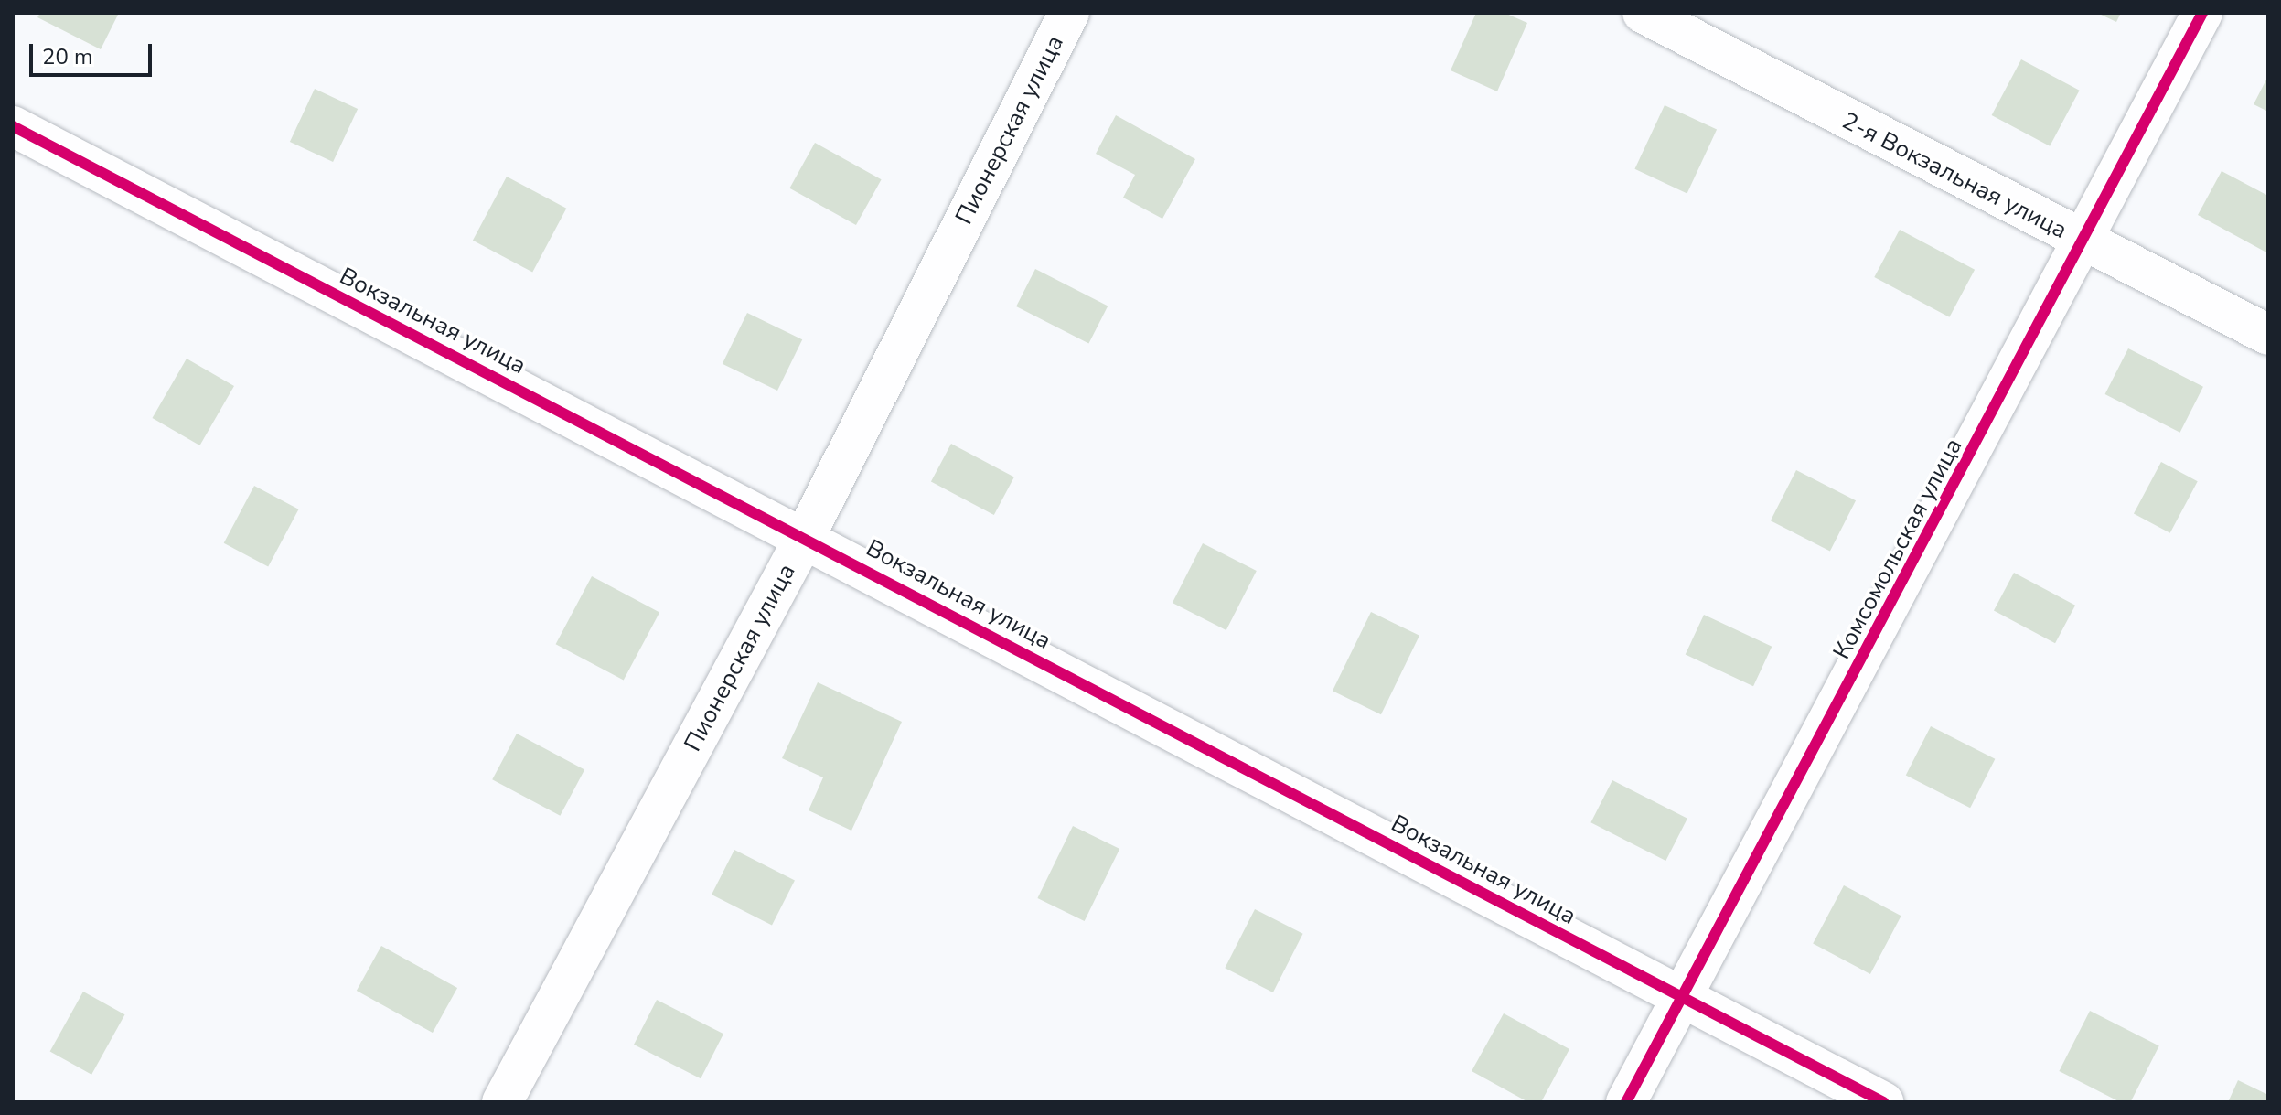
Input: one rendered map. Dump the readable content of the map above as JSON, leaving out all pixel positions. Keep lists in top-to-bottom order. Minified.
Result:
{"streets":{"street":["Пионерская улица","2-я Вокзальная улица","Вокзальная улица","Комсомольская улица"]},"crossings":[["Пионерская улица","Вокзальная улица"],["2-я Вокзальная улица","Комсомольская улица"],["Вокзальная улица","Комсомольская улица"]],"scale_bar":"20 m"}
